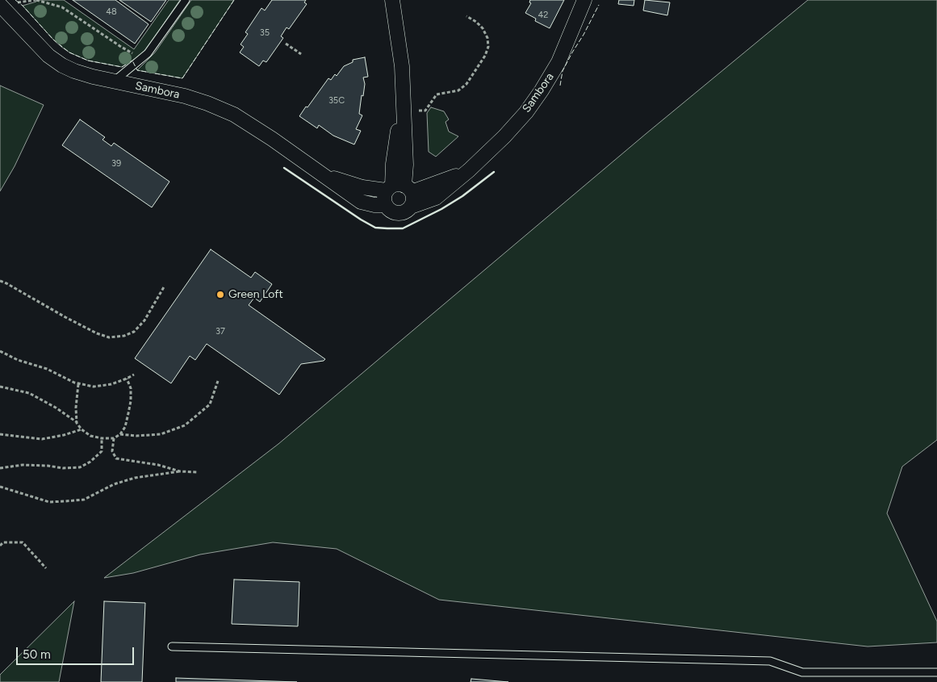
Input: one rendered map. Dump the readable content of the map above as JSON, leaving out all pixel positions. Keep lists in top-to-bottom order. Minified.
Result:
{"streets":{"street":["Sambora"]},"places":["Green Loft"],"house_numbers":["48","42","35","35C","39","37"],"scale_bar":"50 m"}
